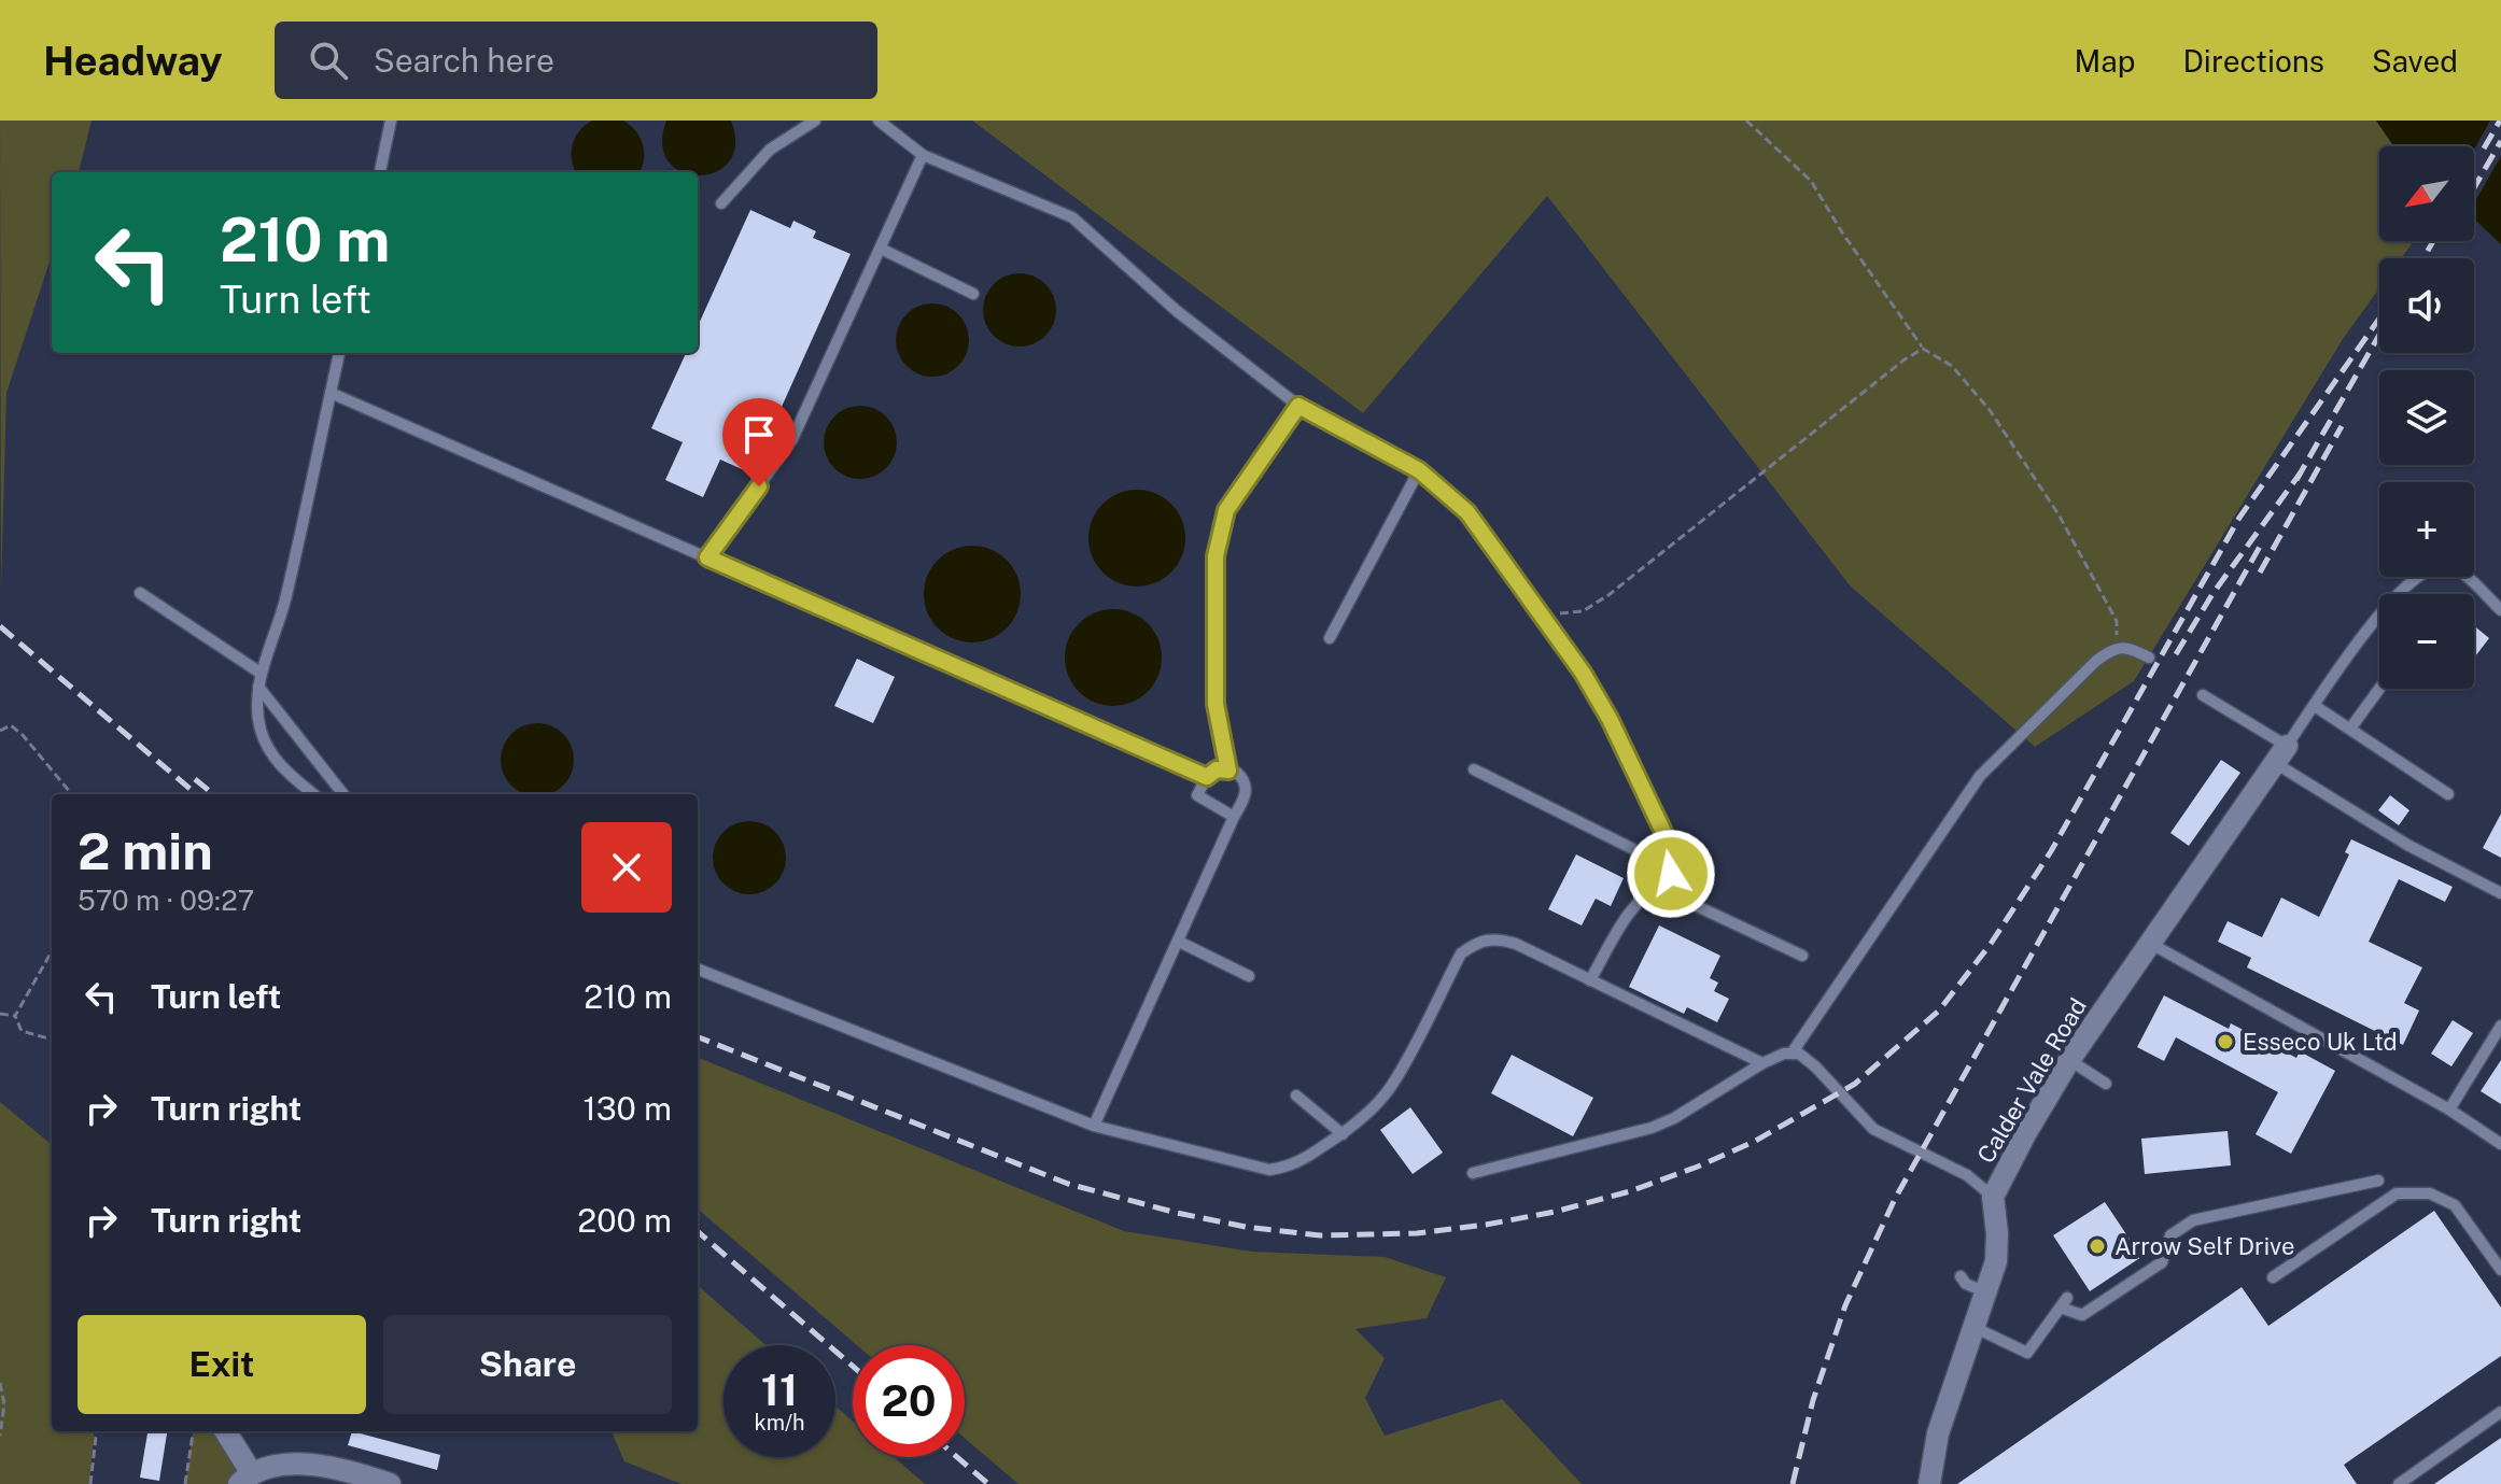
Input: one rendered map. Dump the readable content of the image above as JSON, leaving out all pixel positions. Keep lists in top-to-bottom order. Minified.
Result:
{"streets":{"street":["Calder Vale Road"]},"places":["Esseco Uk Ltd","Arrow Self Drive"],"north":"bottom left","page":{"header":"Headway","search":"Search here","nav":["Map","Directions","Saved"],"map_buttons":["+","−"],"turn":["210 m","Turn left"],"heading":["2 min","570 m · 09:27"],"list":[{"name":"Turn left","value":"210 m"},{"name":"Turn right","value":"130 m"},{"name":"Turn right","value":"200 m"}],"buttons":["Exit","Share"],"speed":"11 km/h","limit":"20"}}
